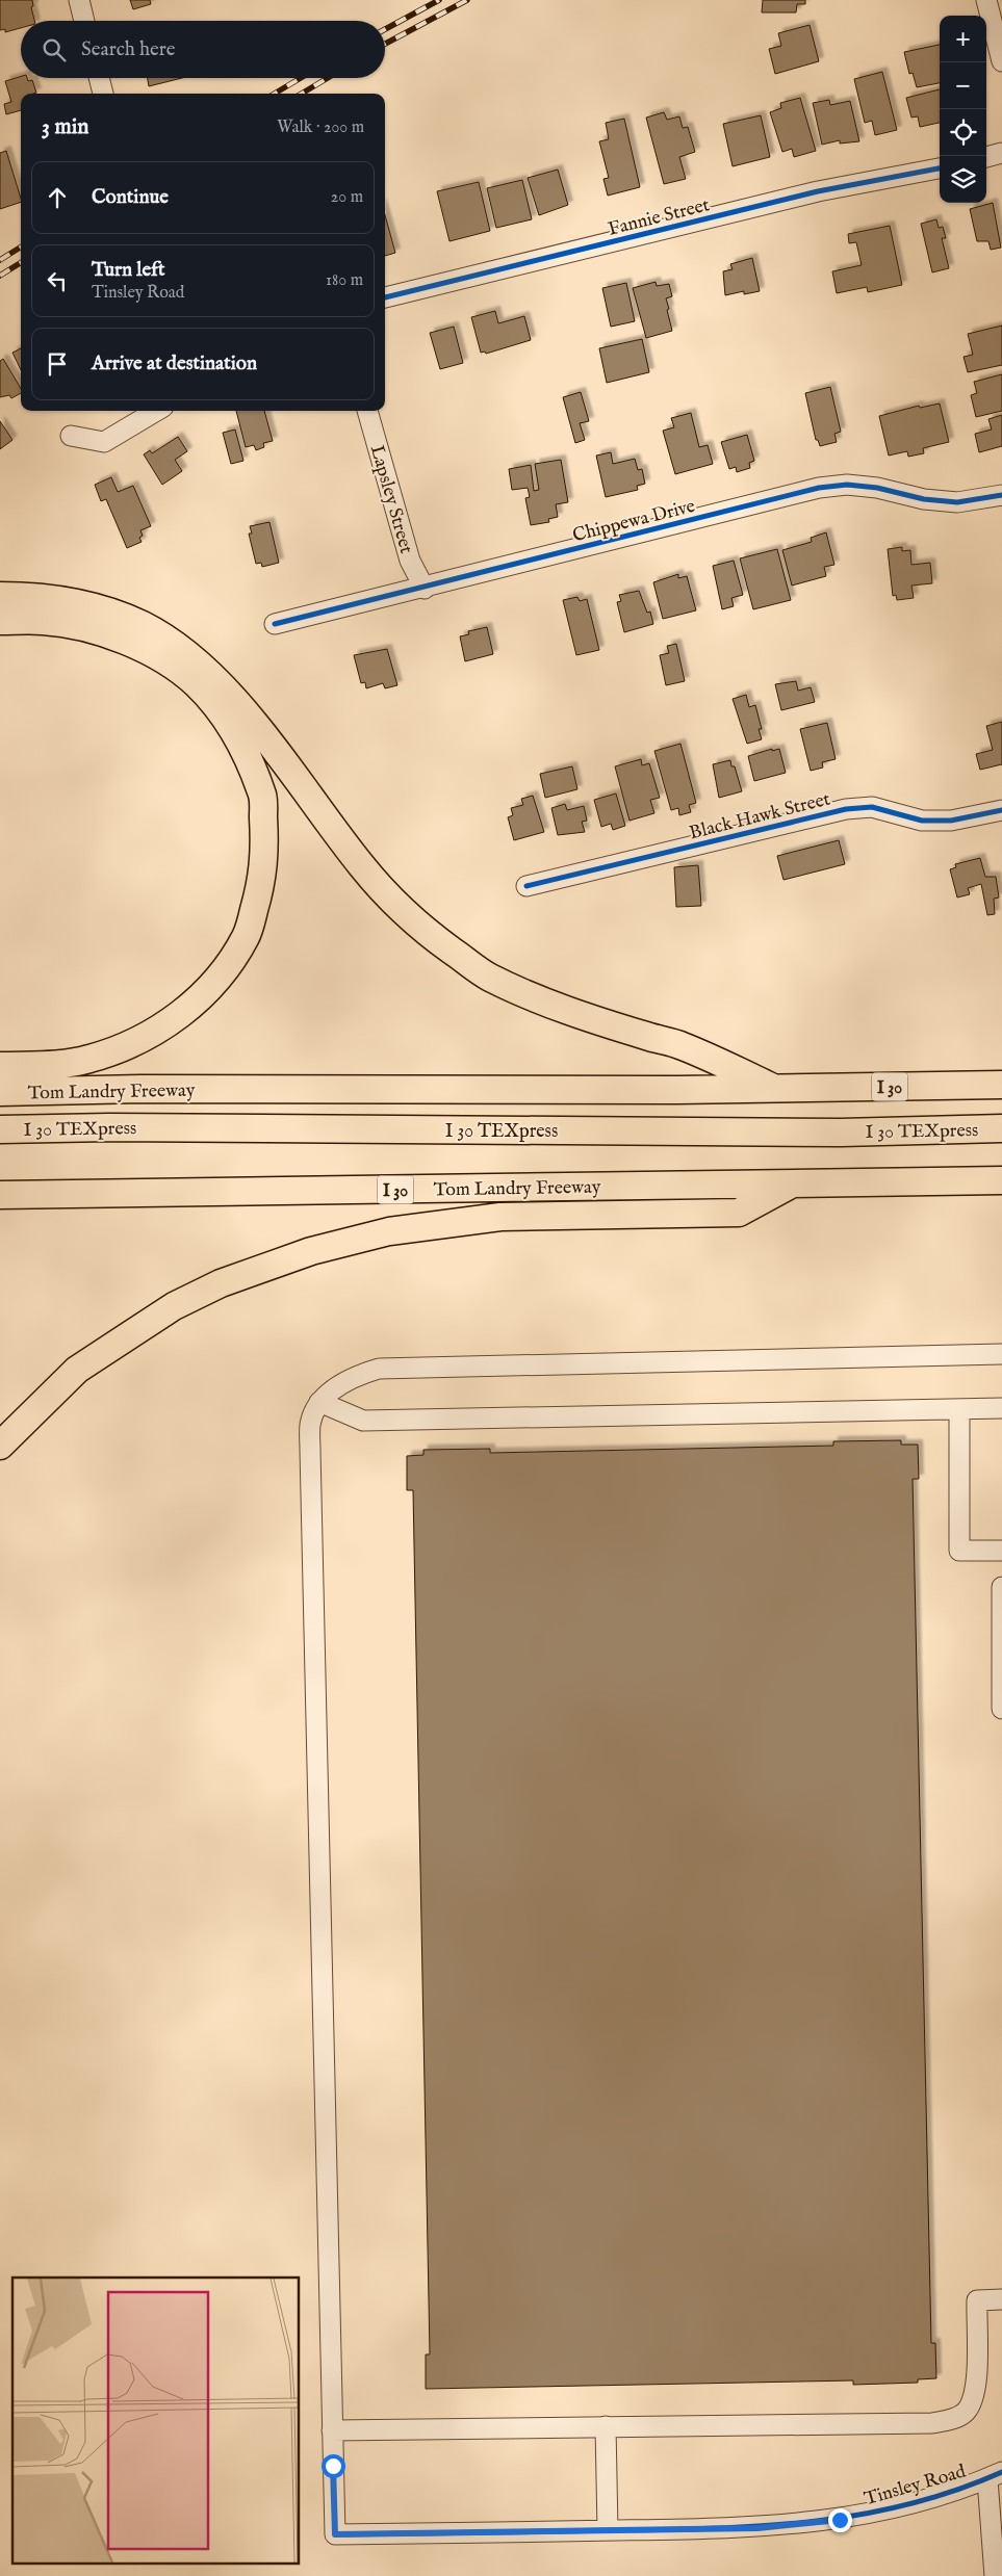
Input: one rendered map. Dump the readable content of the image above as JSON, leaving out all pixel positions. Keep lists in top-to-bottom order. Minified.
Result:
{"streets":{"highway":["I 30","Tom Landry Freeway","I 30 TEXpress"],"street":["Fannie Street","Lapsley Street","Chippewa Drive","Black Hawk Street","Tinsley Road"]},"crossings":[["Lapsley Street","Chippewa Drive"]],"page":{"map_buttons":["+","−"],"search":"Search here","heading":["3 min","Walk · 200 m"],"list":[["Continue","20 m"],["Turn left","Tinsley Road","180 m"],"Arrive at destination"]}}
